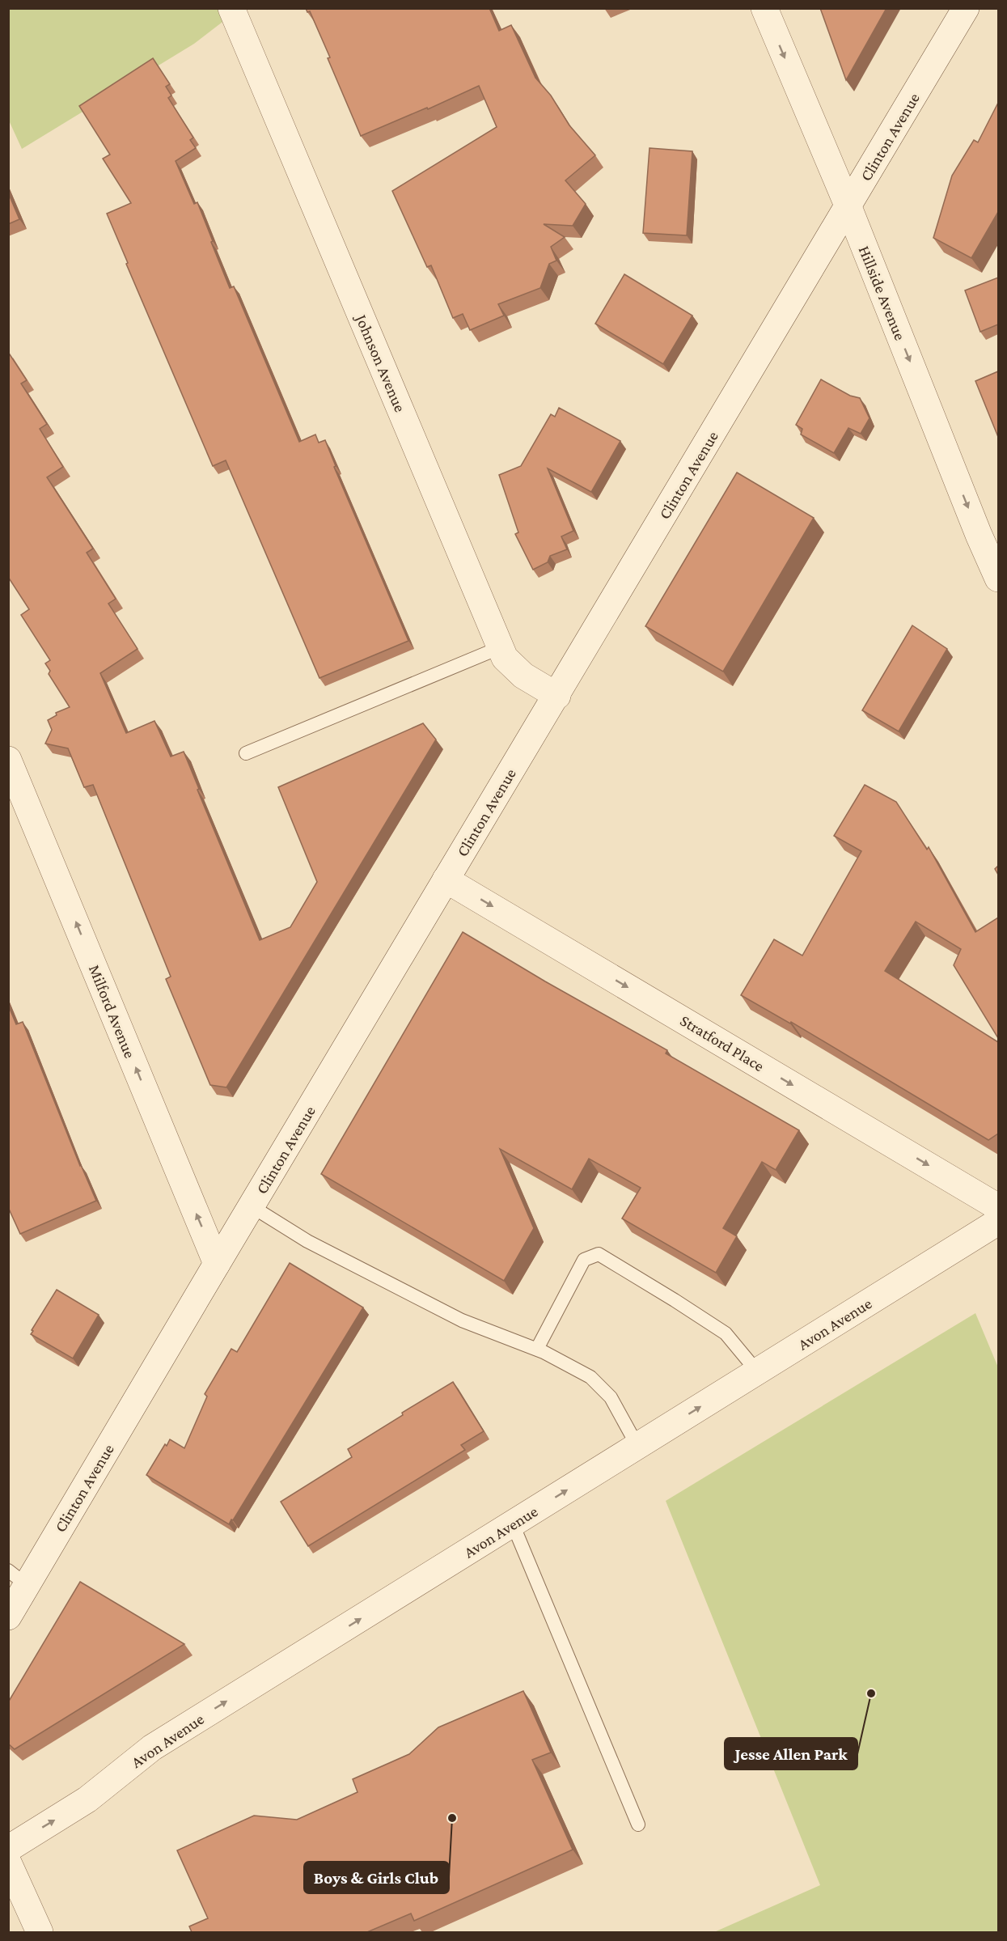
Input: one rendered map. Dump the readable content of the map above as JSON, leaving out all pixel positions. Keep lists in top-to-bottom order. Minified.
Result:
{"streets":{"street":["Clinton Avenue","Hillside Avenue","Johnson Avenue","Milford Avenue","Stratford Place","Avon Avenue"]},"crossings":[["Clinton Avenue","Hillside Avenue"],["Clinton Avenue","Johnson Avenue"],["Clinton Avenue","Milford Avenue"],["Clinton Avenue","Stratford Place"]],"one_way":["Hillside Avenue","Milford Avenue","Stratford Place","Avon Avenue"],"places":["Jesse Allen Park","Boys & Girls Club"]}
